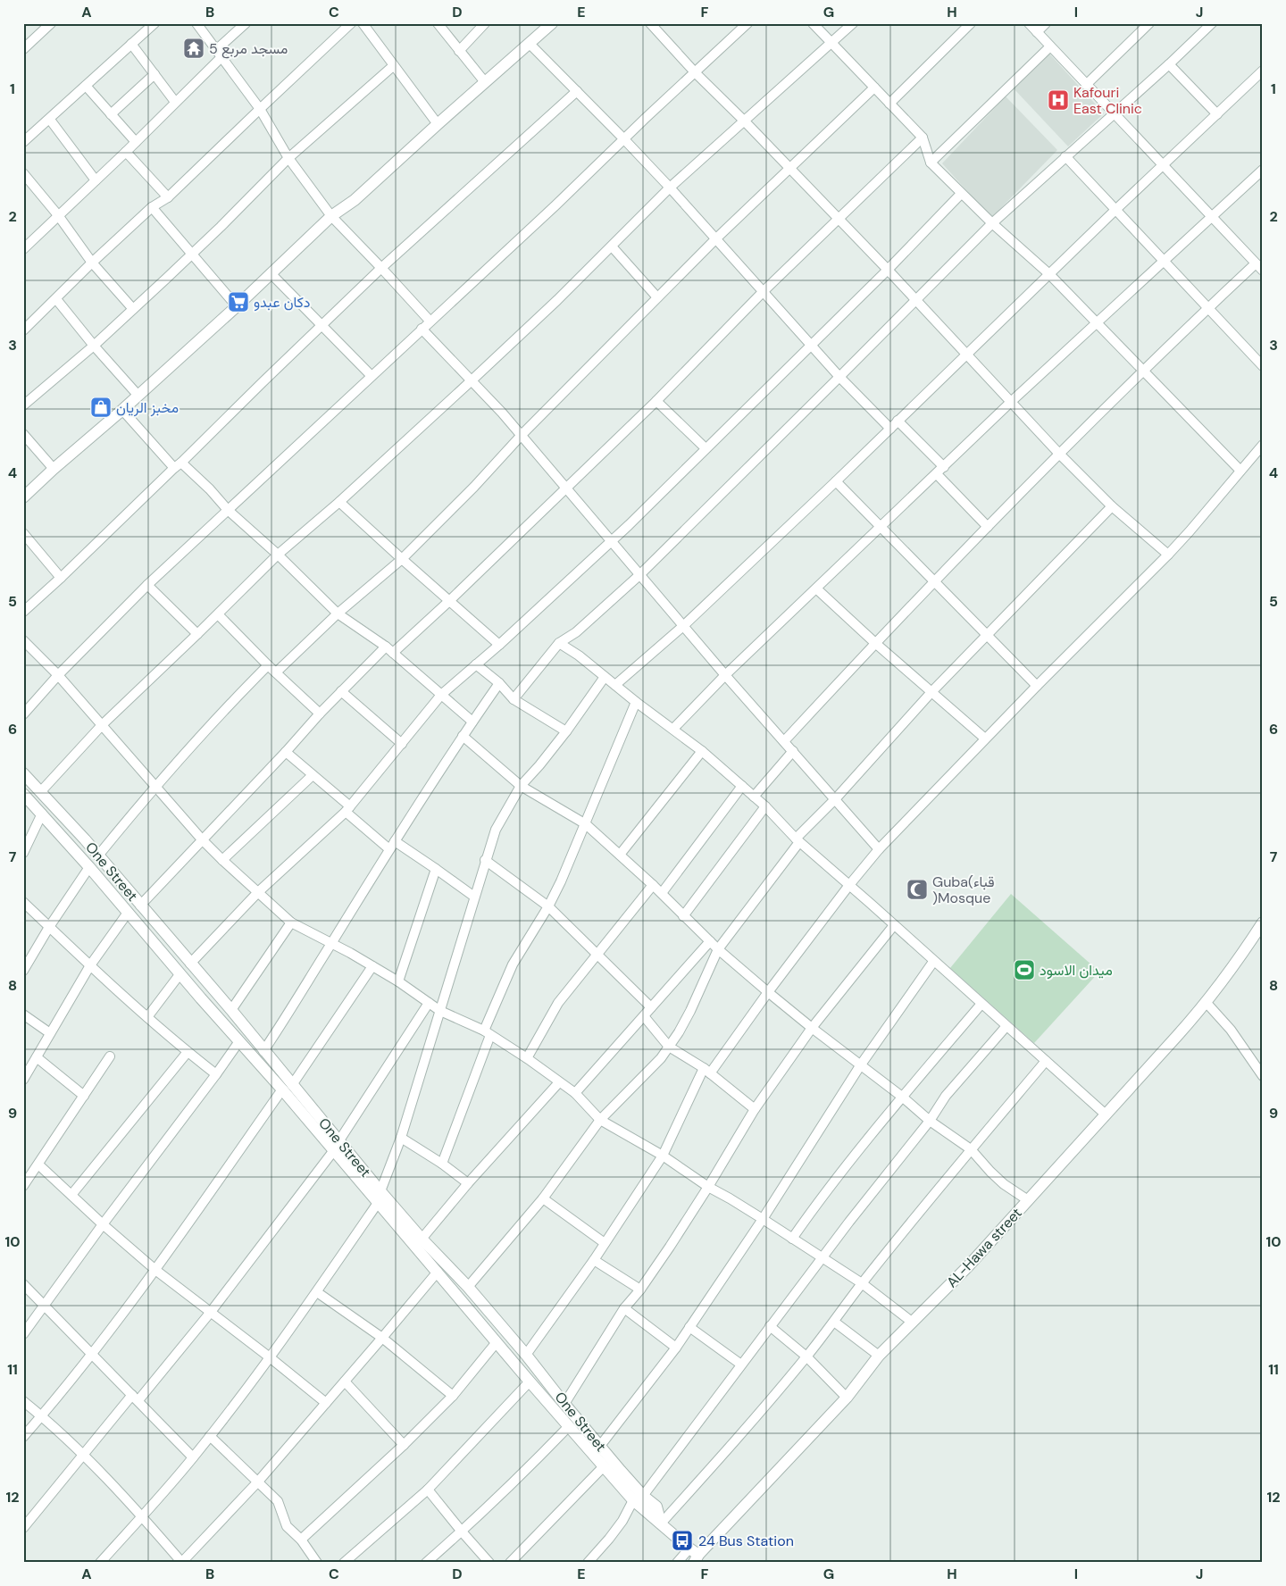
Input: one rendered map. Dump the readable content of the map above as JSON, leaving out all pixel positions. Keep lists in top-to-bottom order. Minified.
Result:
{"streets":{"street":["One Street","AL-Hawa street"]},"crossings":[["One Street","AL-Hawa street"]],"places":{"temple":["مسجد مربع 5"],"hospital":["Kafouri East Clinic"],"supermarket":["دكان عبدو"],"shop":["مخبز الريان"],"mosque":["Guba(قباء )Mosque"],"sports":["ميدان الاسود"],"bus stop":["24 Bus Station"]},"grid":{"columns":["A","B","C","D","E","F","G","H","I","J"],"rows":["1","2","3","4","5","6","7","8","9","10","11","12"]}}
